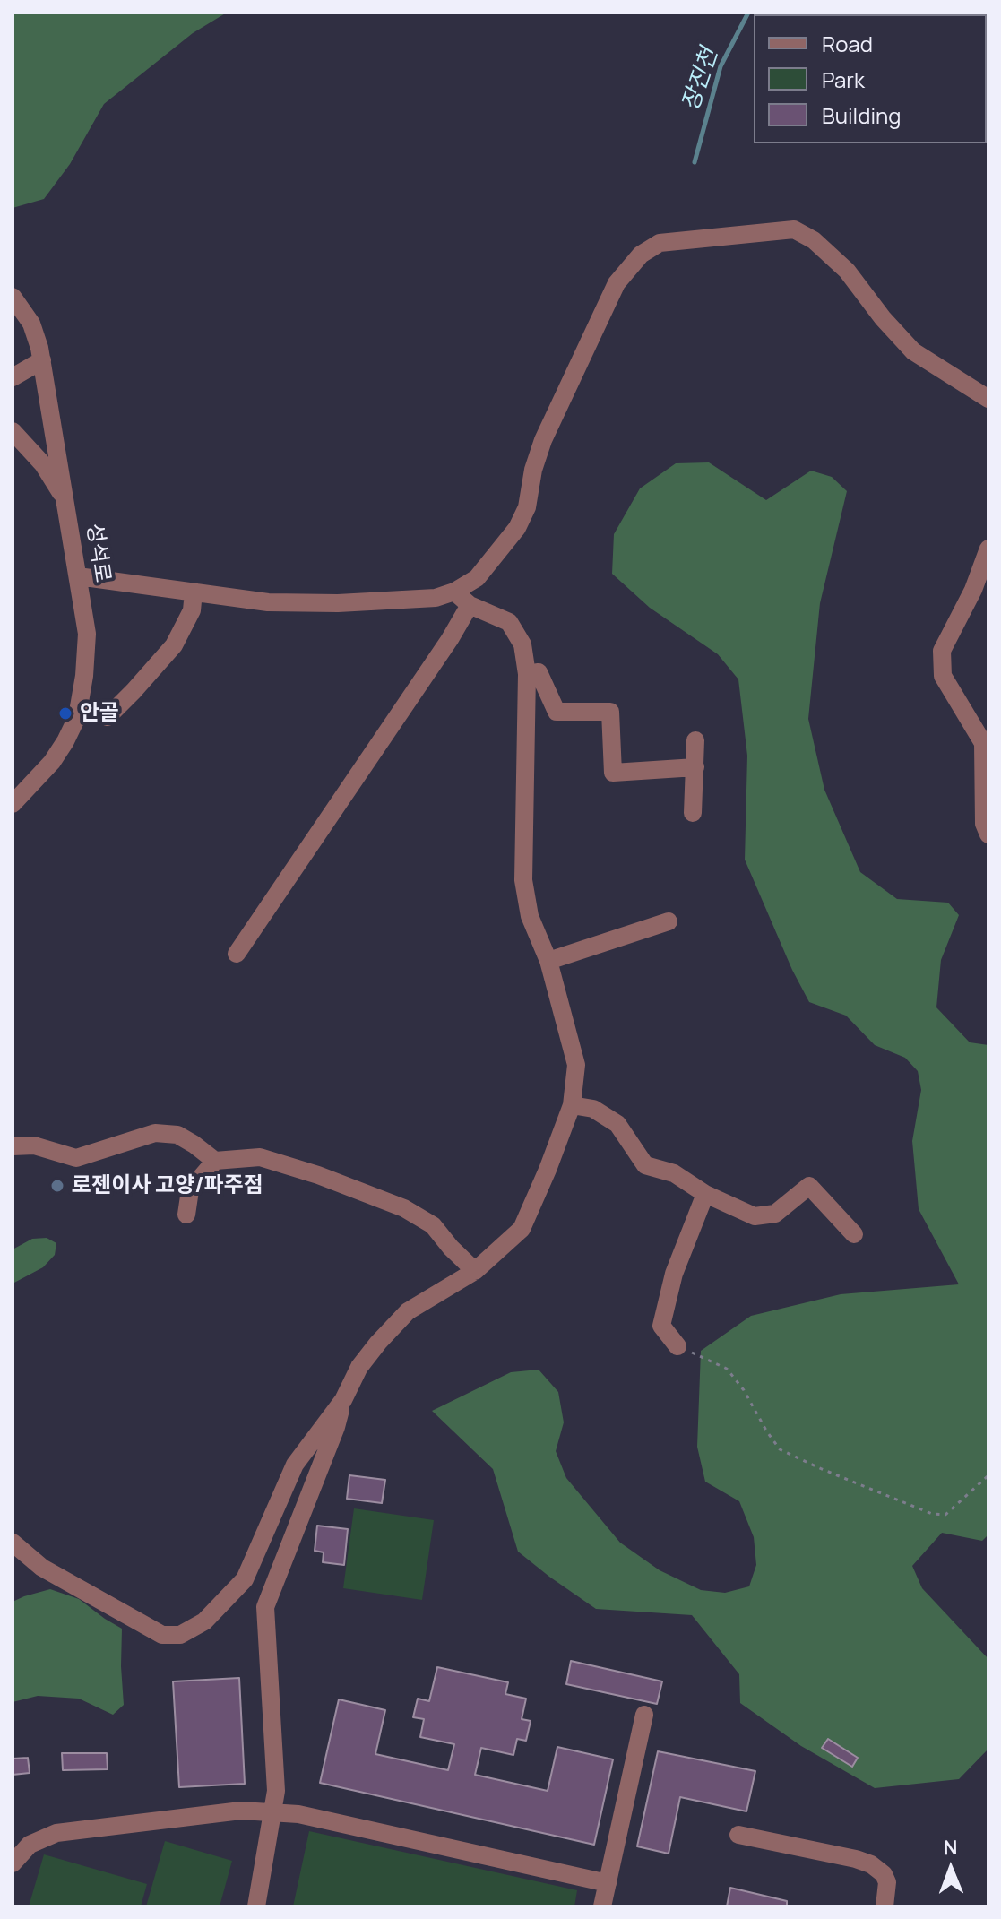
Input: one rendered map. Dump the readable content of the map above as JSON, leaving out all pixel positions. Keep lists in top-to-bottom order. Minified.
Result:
{"streets":{"street":["성석로"]},"water":["장진천"],"places":["안골","로젠이사 고양/파주점"],"legend":["Road","Park","Building"],"north":"top"}
